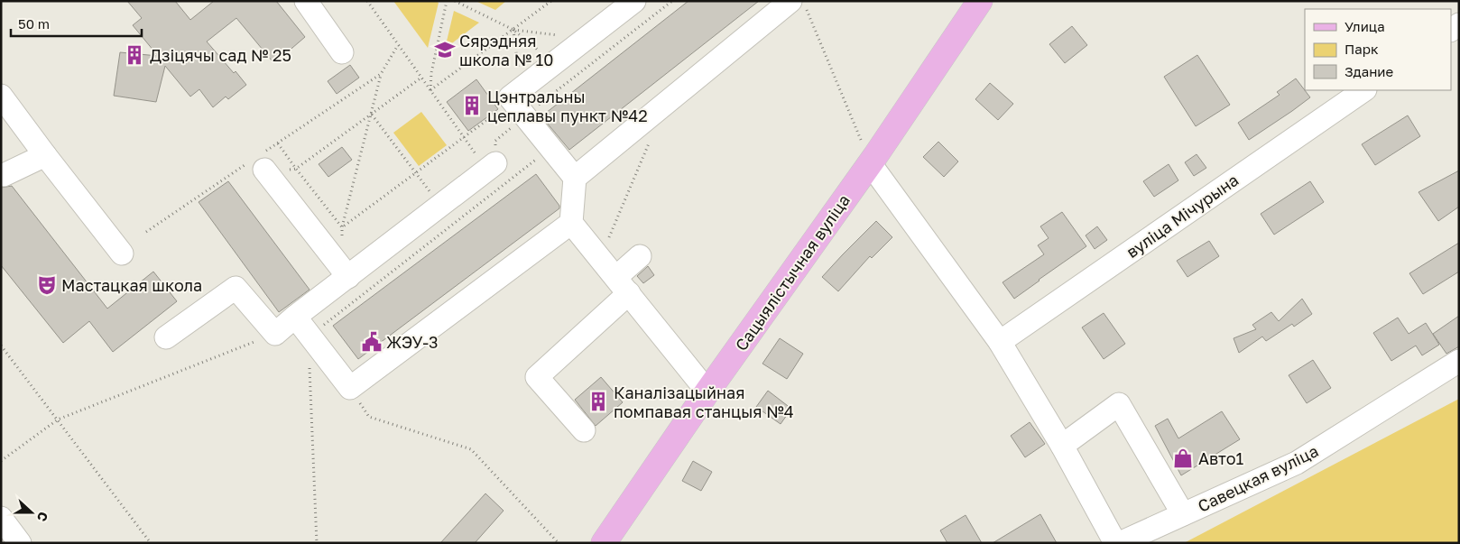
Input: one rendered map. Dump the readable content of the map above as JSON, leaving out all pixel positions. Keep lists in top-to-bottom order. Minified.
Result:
{"streets":{"main road":["Сацыялістычная вуліца"],"street":["вуліца Мічурына","Савецкая вуліца"]},"places":{"school or university":["Сярэдняя школа № 10"],"building":["Дзіцячы сад № 25","Цэнтральны цеплавы пункт №42","Каналізацыйная помпавая станцыя №4"],"theatre":["Мастацкая школа"],"public building":["ЖЭУ-3"],"shop":["Авто1"]},"legend":["Улица","Парк","Здание"],"scale_bar":"50 m","north":"right"}
